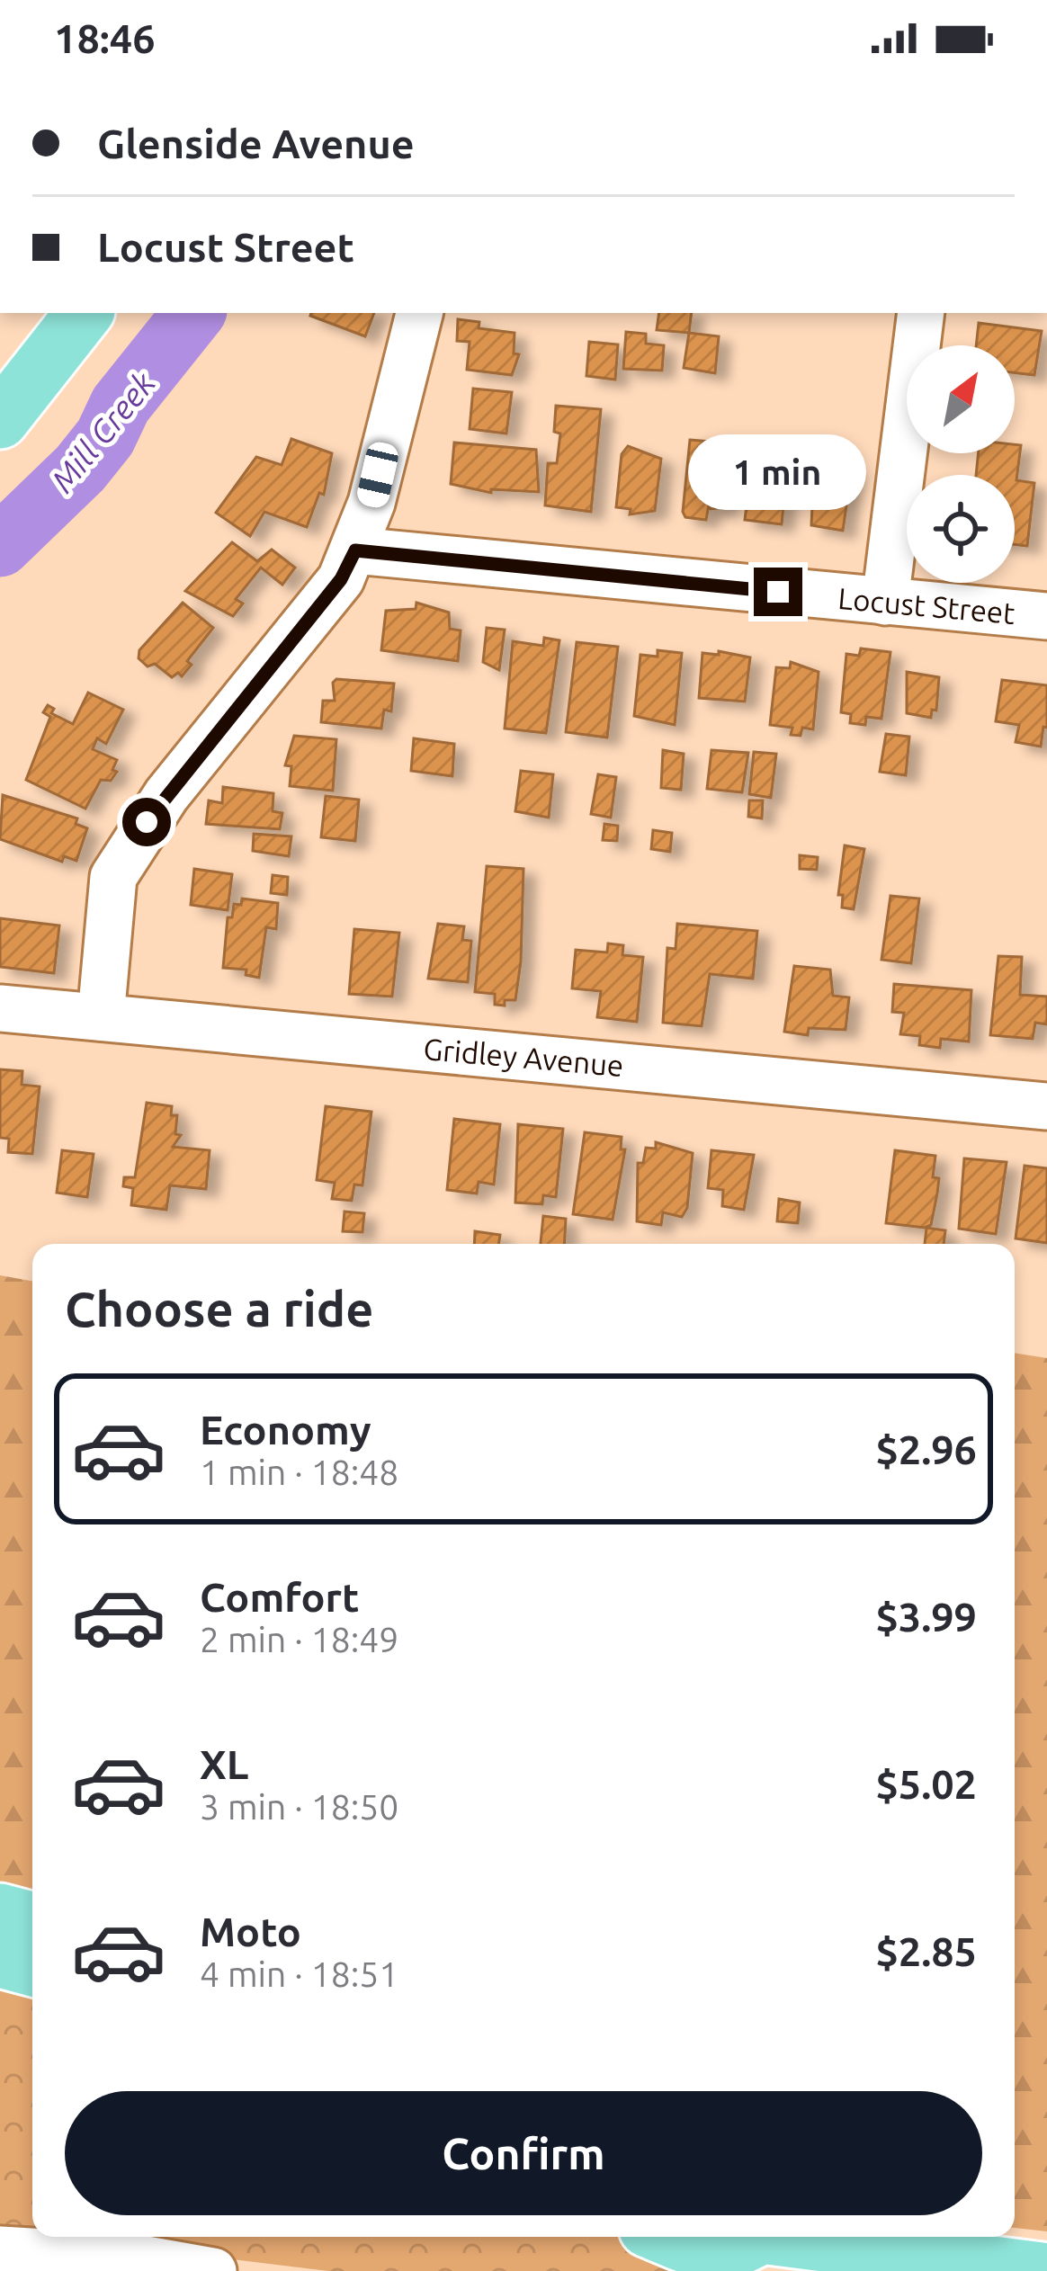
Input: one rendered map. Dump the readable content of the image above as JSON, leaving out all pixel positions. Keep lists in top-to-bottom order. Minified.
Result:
{"streets":{"street":["Locust Street","Gridley Avenue"]},"water":["Mill Creek"],"north":"top right","page":{"status":"18:46","banner":["Glenside Avenue","Locust Street"],"bubble":"1 min","heading":"Choose a ride","list":[{"name":"Economy","note":"1 min · 18:48","value":"$2.96"},{"name":"Comfort","note":"2 min · 18:49","value":"$3.99"},{"name":"XL","note":"3 min · 18:50","value":"$5.02"},{"name":"Moto","note":"4 min · 18:51","value":"$2.85"}],"buttons":"Confirm"}}
